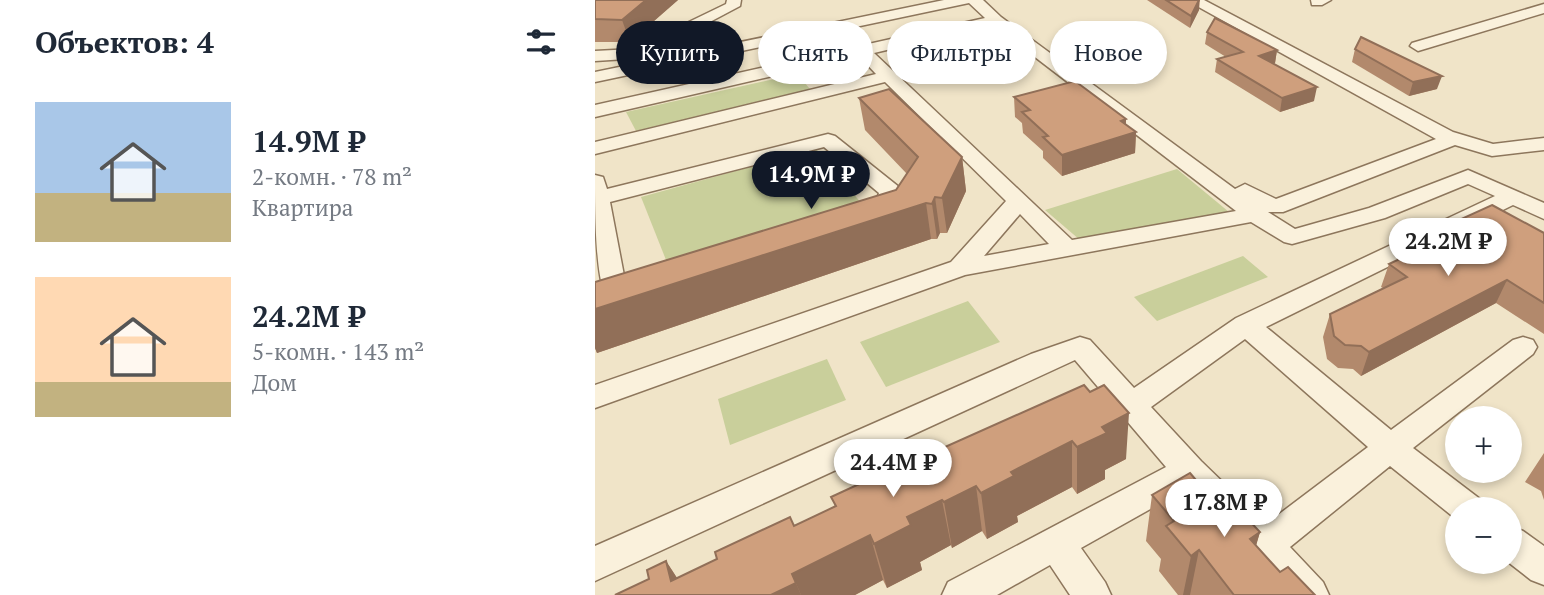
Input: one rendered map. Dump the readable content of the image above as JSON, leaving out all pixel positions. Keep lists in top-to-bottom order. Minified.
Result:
{"page":{"heading":"Объектов: 4","chip":["Купить","Снять","Фильтры","Новое"],"list":[{"name":"14.9M ₽","note":"2-комн. · 78 m² · Квартира"},{"name":"24.2M ₽","note":"5-комн. · 143 m² · Дом"}],"price":["14.9M ₽","24.2M ₽","24.4M ₽","17.8M ₽"],"map_buttons":["+","−"]}}
